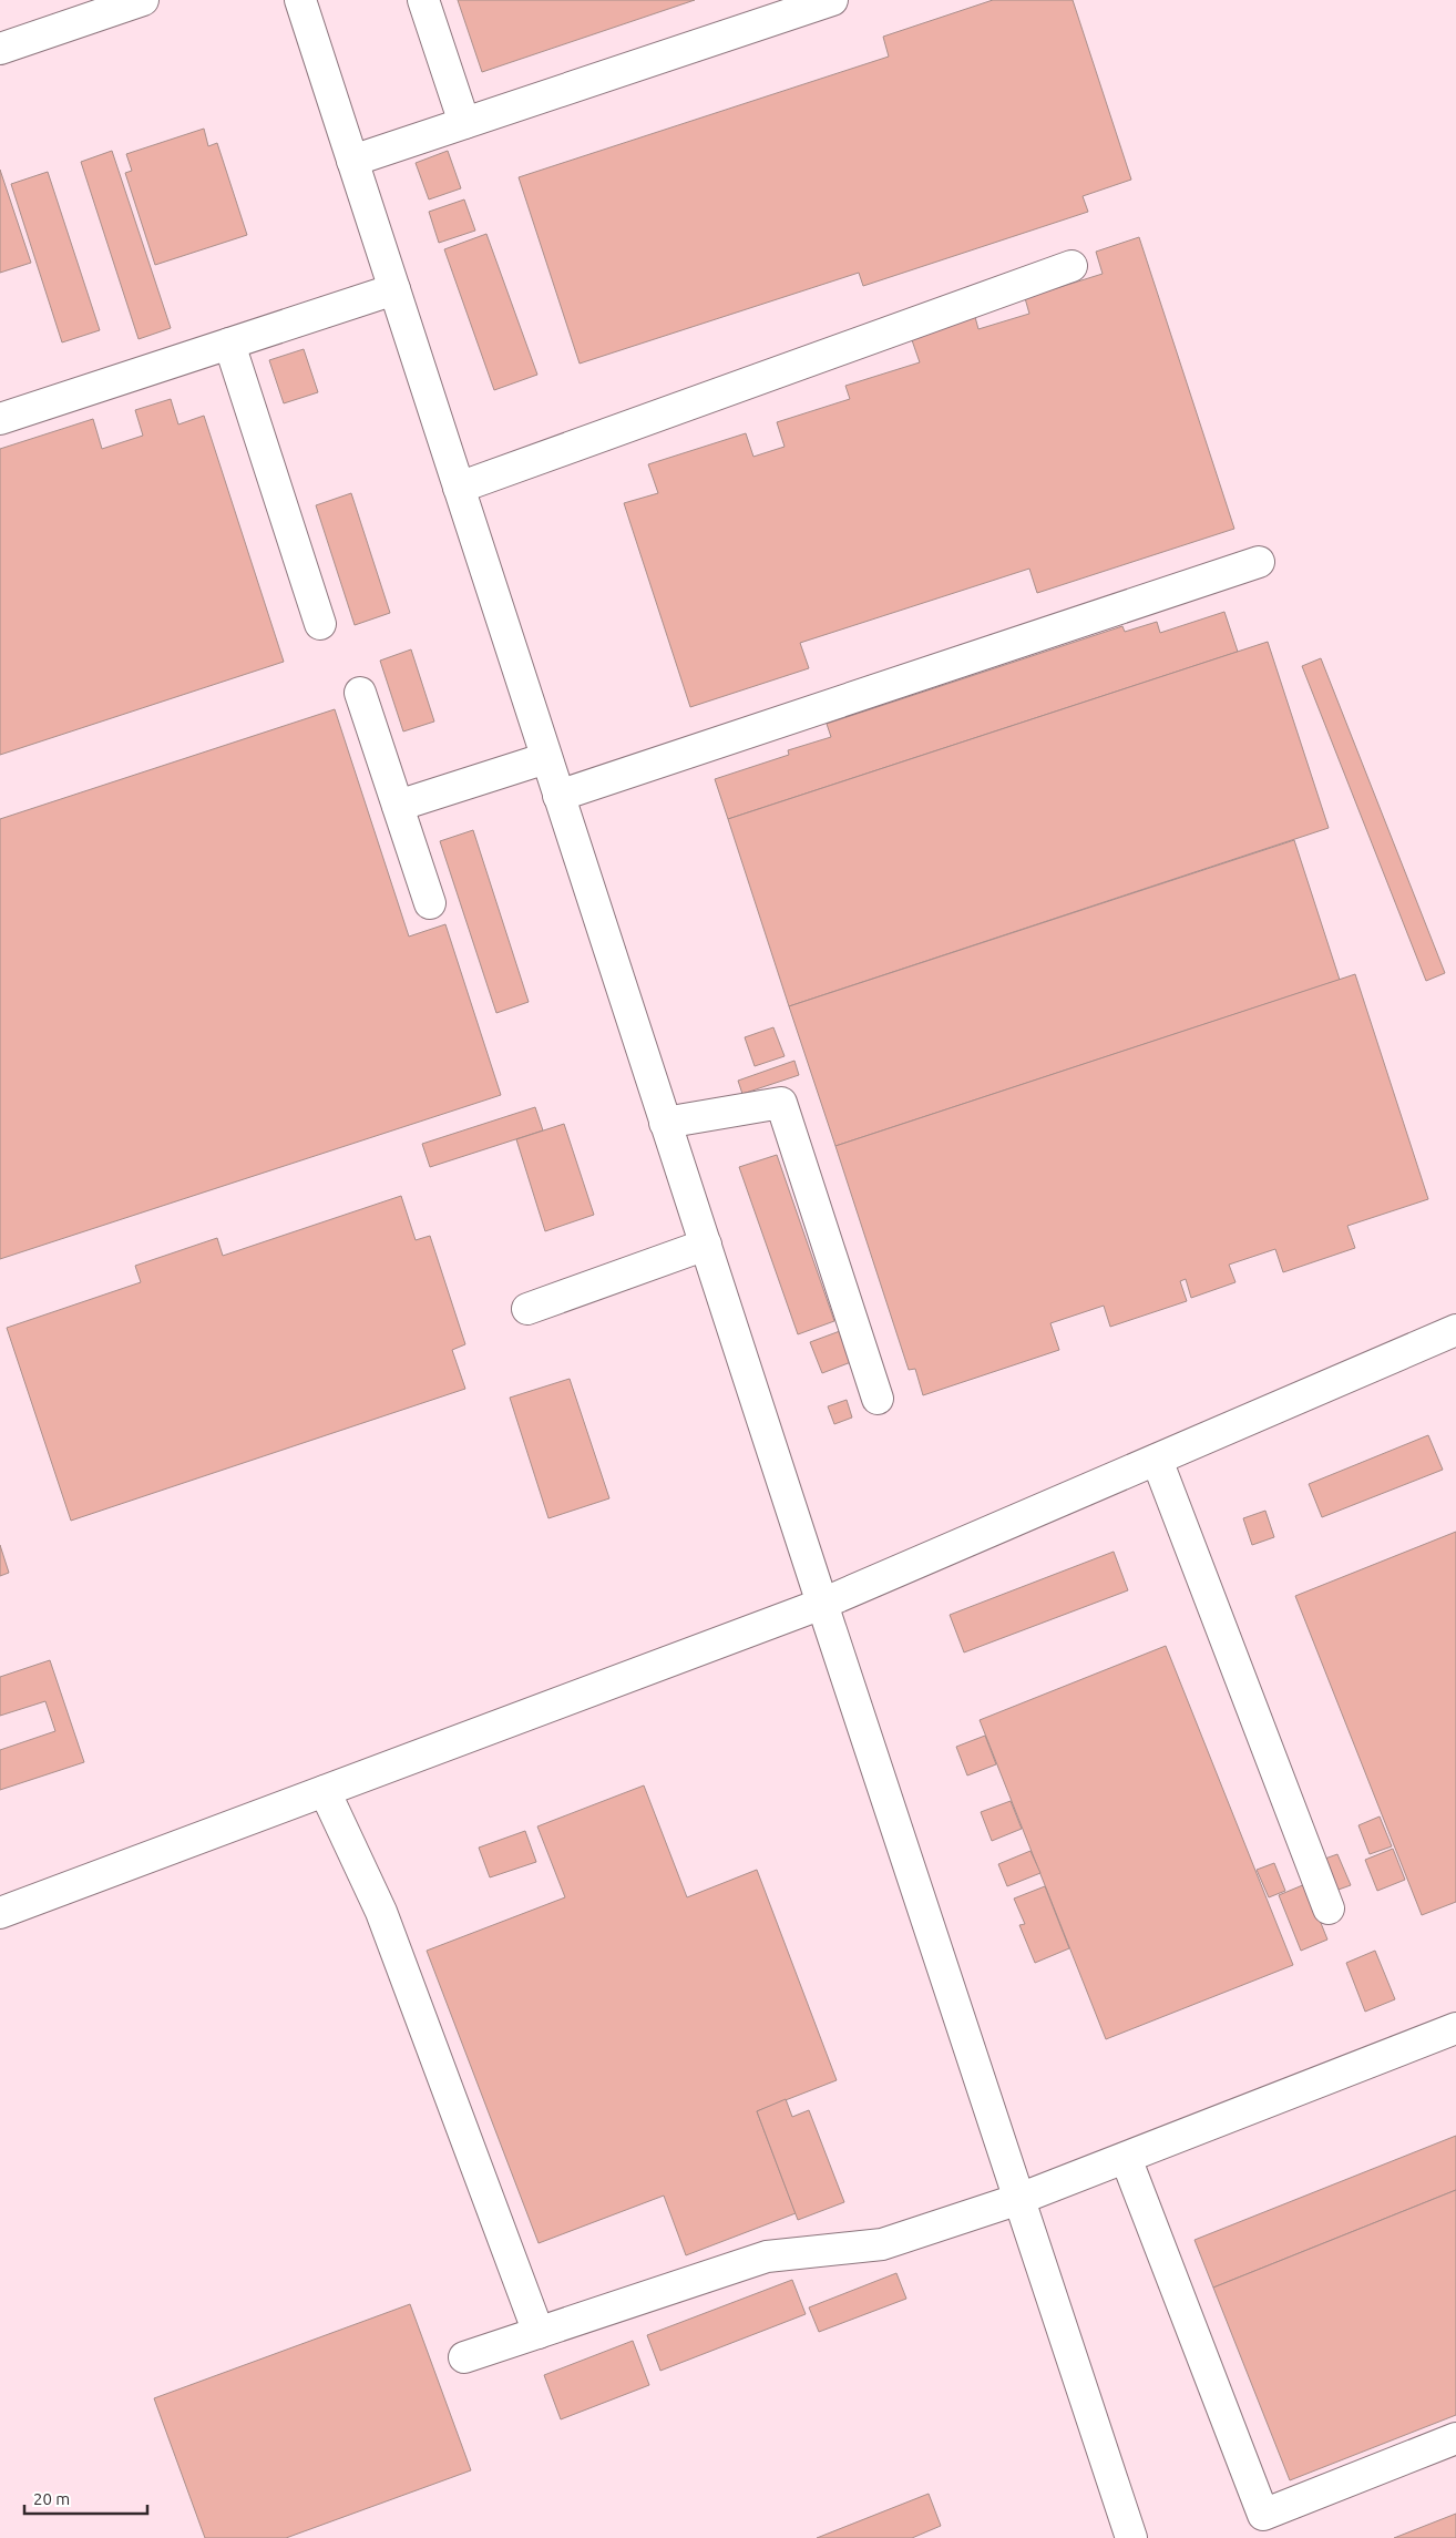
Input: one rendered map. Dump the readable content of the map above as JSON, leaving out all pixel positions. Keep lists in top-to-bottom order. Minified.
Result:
{"scale_bar":"20 m"}
